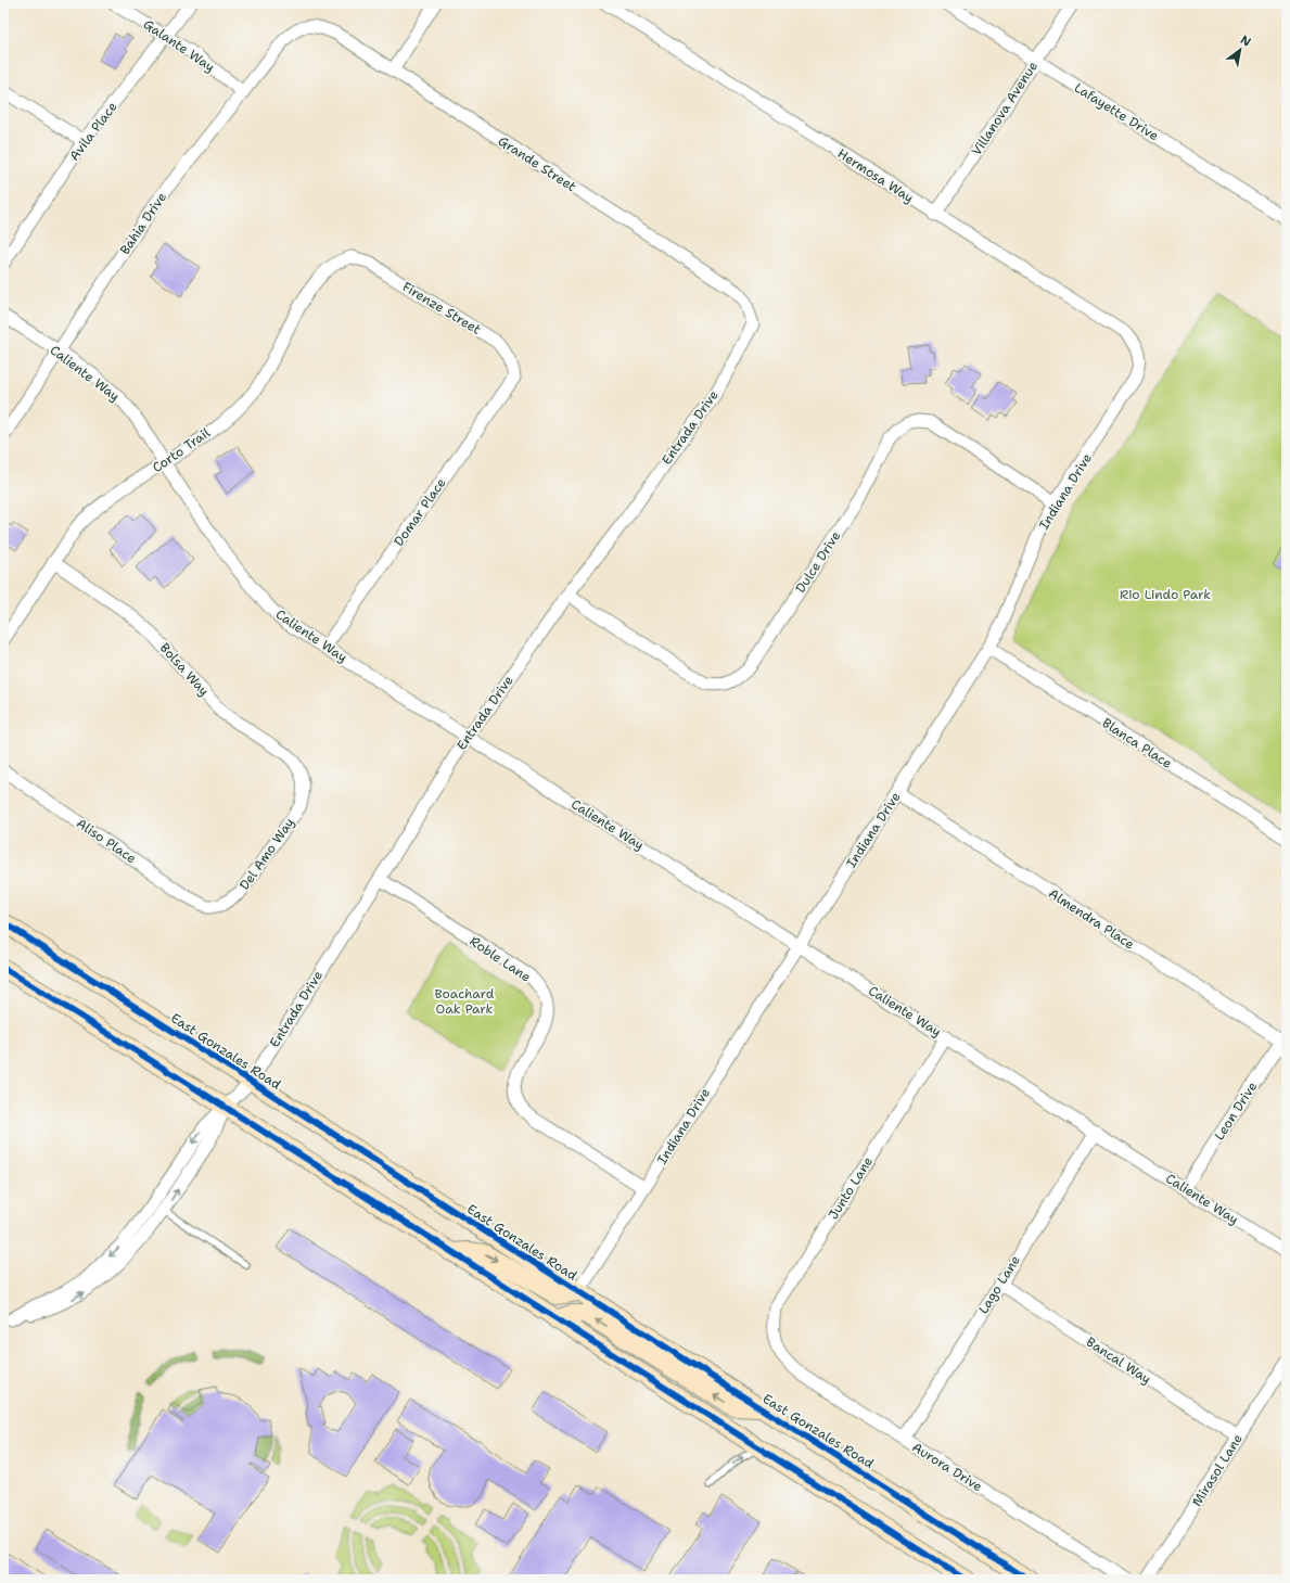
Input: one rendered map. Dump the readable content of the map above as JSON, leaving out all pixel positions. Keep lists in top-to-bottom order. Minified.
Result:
{"streets":{"main road":["East Gonzales Road"],"street":["Galante Way","Villanova Avenue","Lafayette Drive","Avila Place","Grande Street","Hermosa Way","Bahia Drive","Firenze Street","Caliente Way","Entrada Drive","Corto Trail","Indiana Drive","Domar Place","Dulce Drive","Bolsa Way","Blanca Place","Aliso Place","Del Amo Way","Almendra Place","Roble Lane","Leon Drive","Junto Lane","Lago Lane","Bancal Way","Aurora Drive","Mirasol Lane"]},"crossings":[["Galante Way","Avila Place"],["Galante Way","Bahia Drive"],["Villanova Avenue","Lafayette Drive"],["Villanova Avenue","Hermosa Way"],["Grande Street","Bahia Drive"],["Grande Street","Entrada Drive"],["Hermosa Way","Indiana Drive"],["Bahia Drive","Caliente Way"],["Firenze Street","Corto Trail"],["Firenze Street","Domar Place"],["Caliente Way","Entrada Drive"],["Caliente Way","Corto Trail"],["Caliente Way","Indiana Drive"],["Caliente Way","Domar Place"],["Caliente Way","Leon Drive"],["Caliente Way","Junto Lane"],["Caliente Way","Lago Lane"],["Entrada Drive","Dulce Drive"],["Entrada Drive","Roble Lane"],["Entrada Drive","East Gonzales Road"],["Corto Trail","Bolsa Way"],["Indiana Drive","Dulce Drive"],["Indiana Drive","Blanca Place"],["Indiana Drive","Almendra Place"],["Indiana Drive","Roble Lane"],["Indiana Drive","East Gonzales Road"],["Bolsa Way","Del Amo Way"],["Aliso Place","Del Amo Way"],["Almendra Place","Leon Drive"],["Junto Lane","Aurora Drive"],["Lago Lane","Bancal Way"],["Lago Lane","Aurora Drive"],["Bancal Way","Mirasol Lane"]],"parks":["Rio Lindo Park","Boachard Oak Park"],"north":"top right"}
